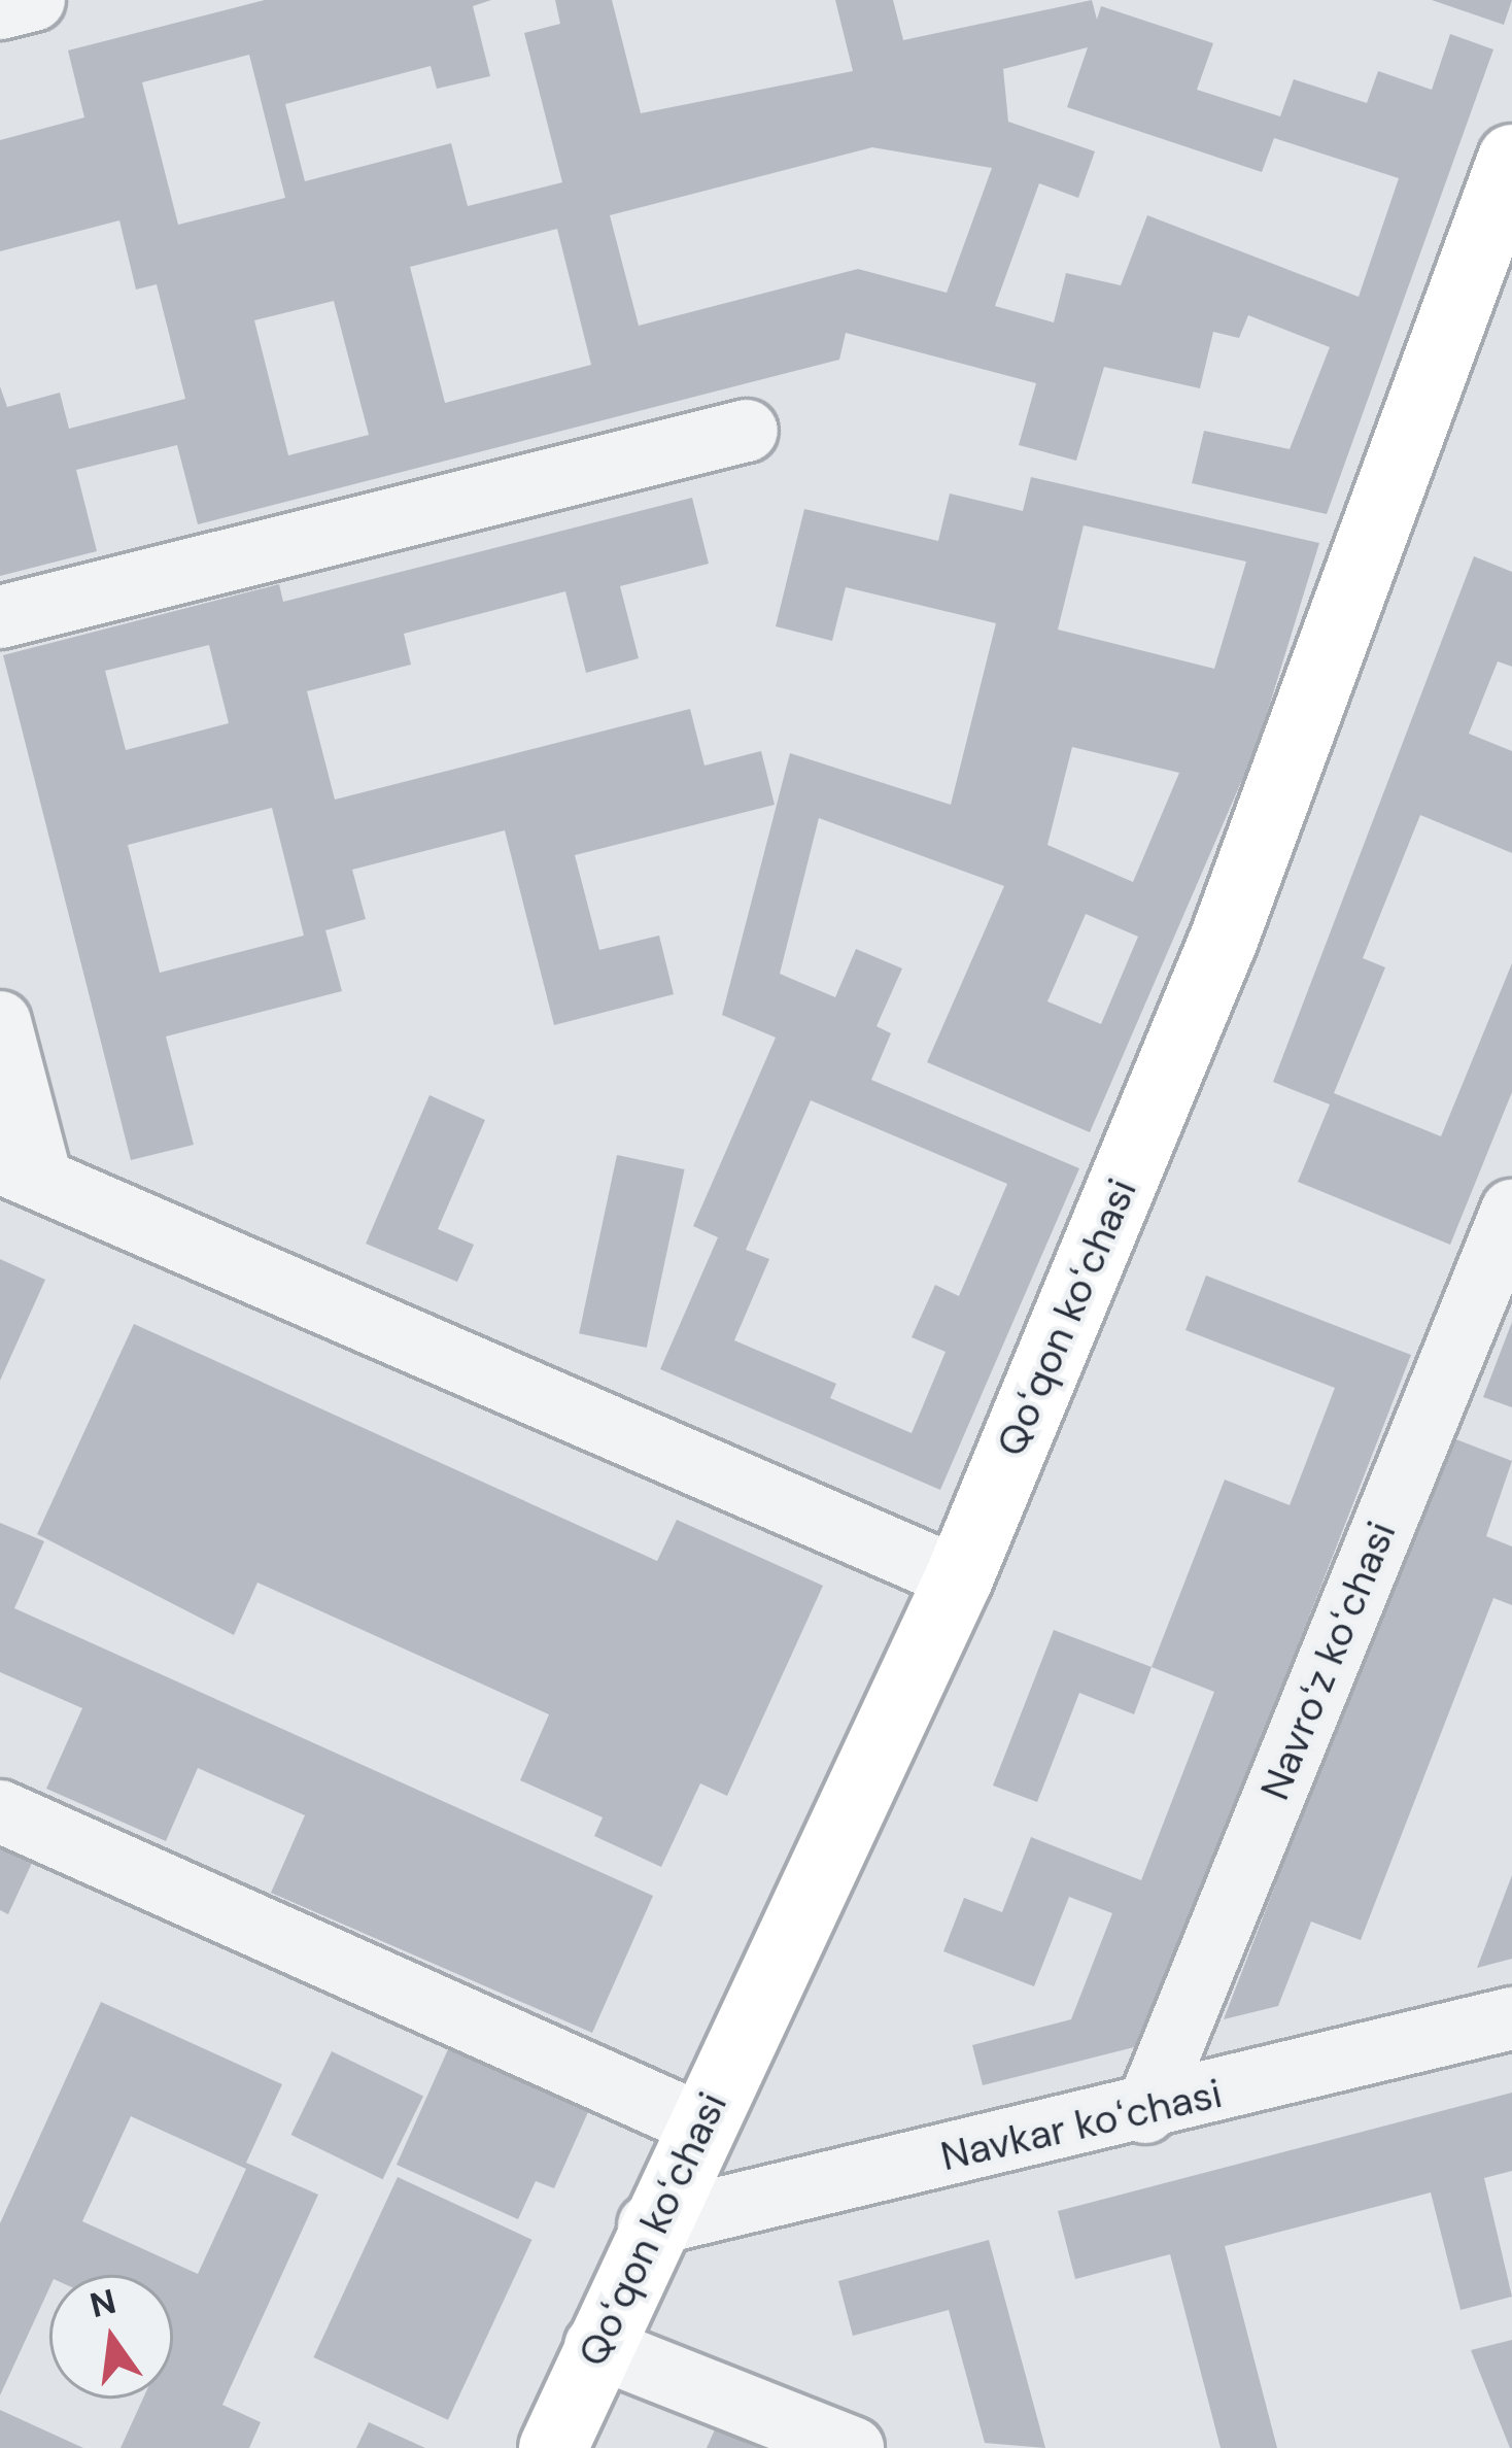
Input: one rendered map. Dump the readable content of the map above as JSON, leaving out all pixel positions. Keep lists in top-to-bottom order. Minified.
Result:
{"streets":{"main road":["Qoʻqon koʻchasi"],"street":["Navroʻz koʻchasi","Navkar koʻchasi"]},"crossings":[["Qoʻqon koʻchasi","Navkar koʻchasi"],["Navroʻz koʻchasi","Navkar koʻchasi"]],"north":"top"}
